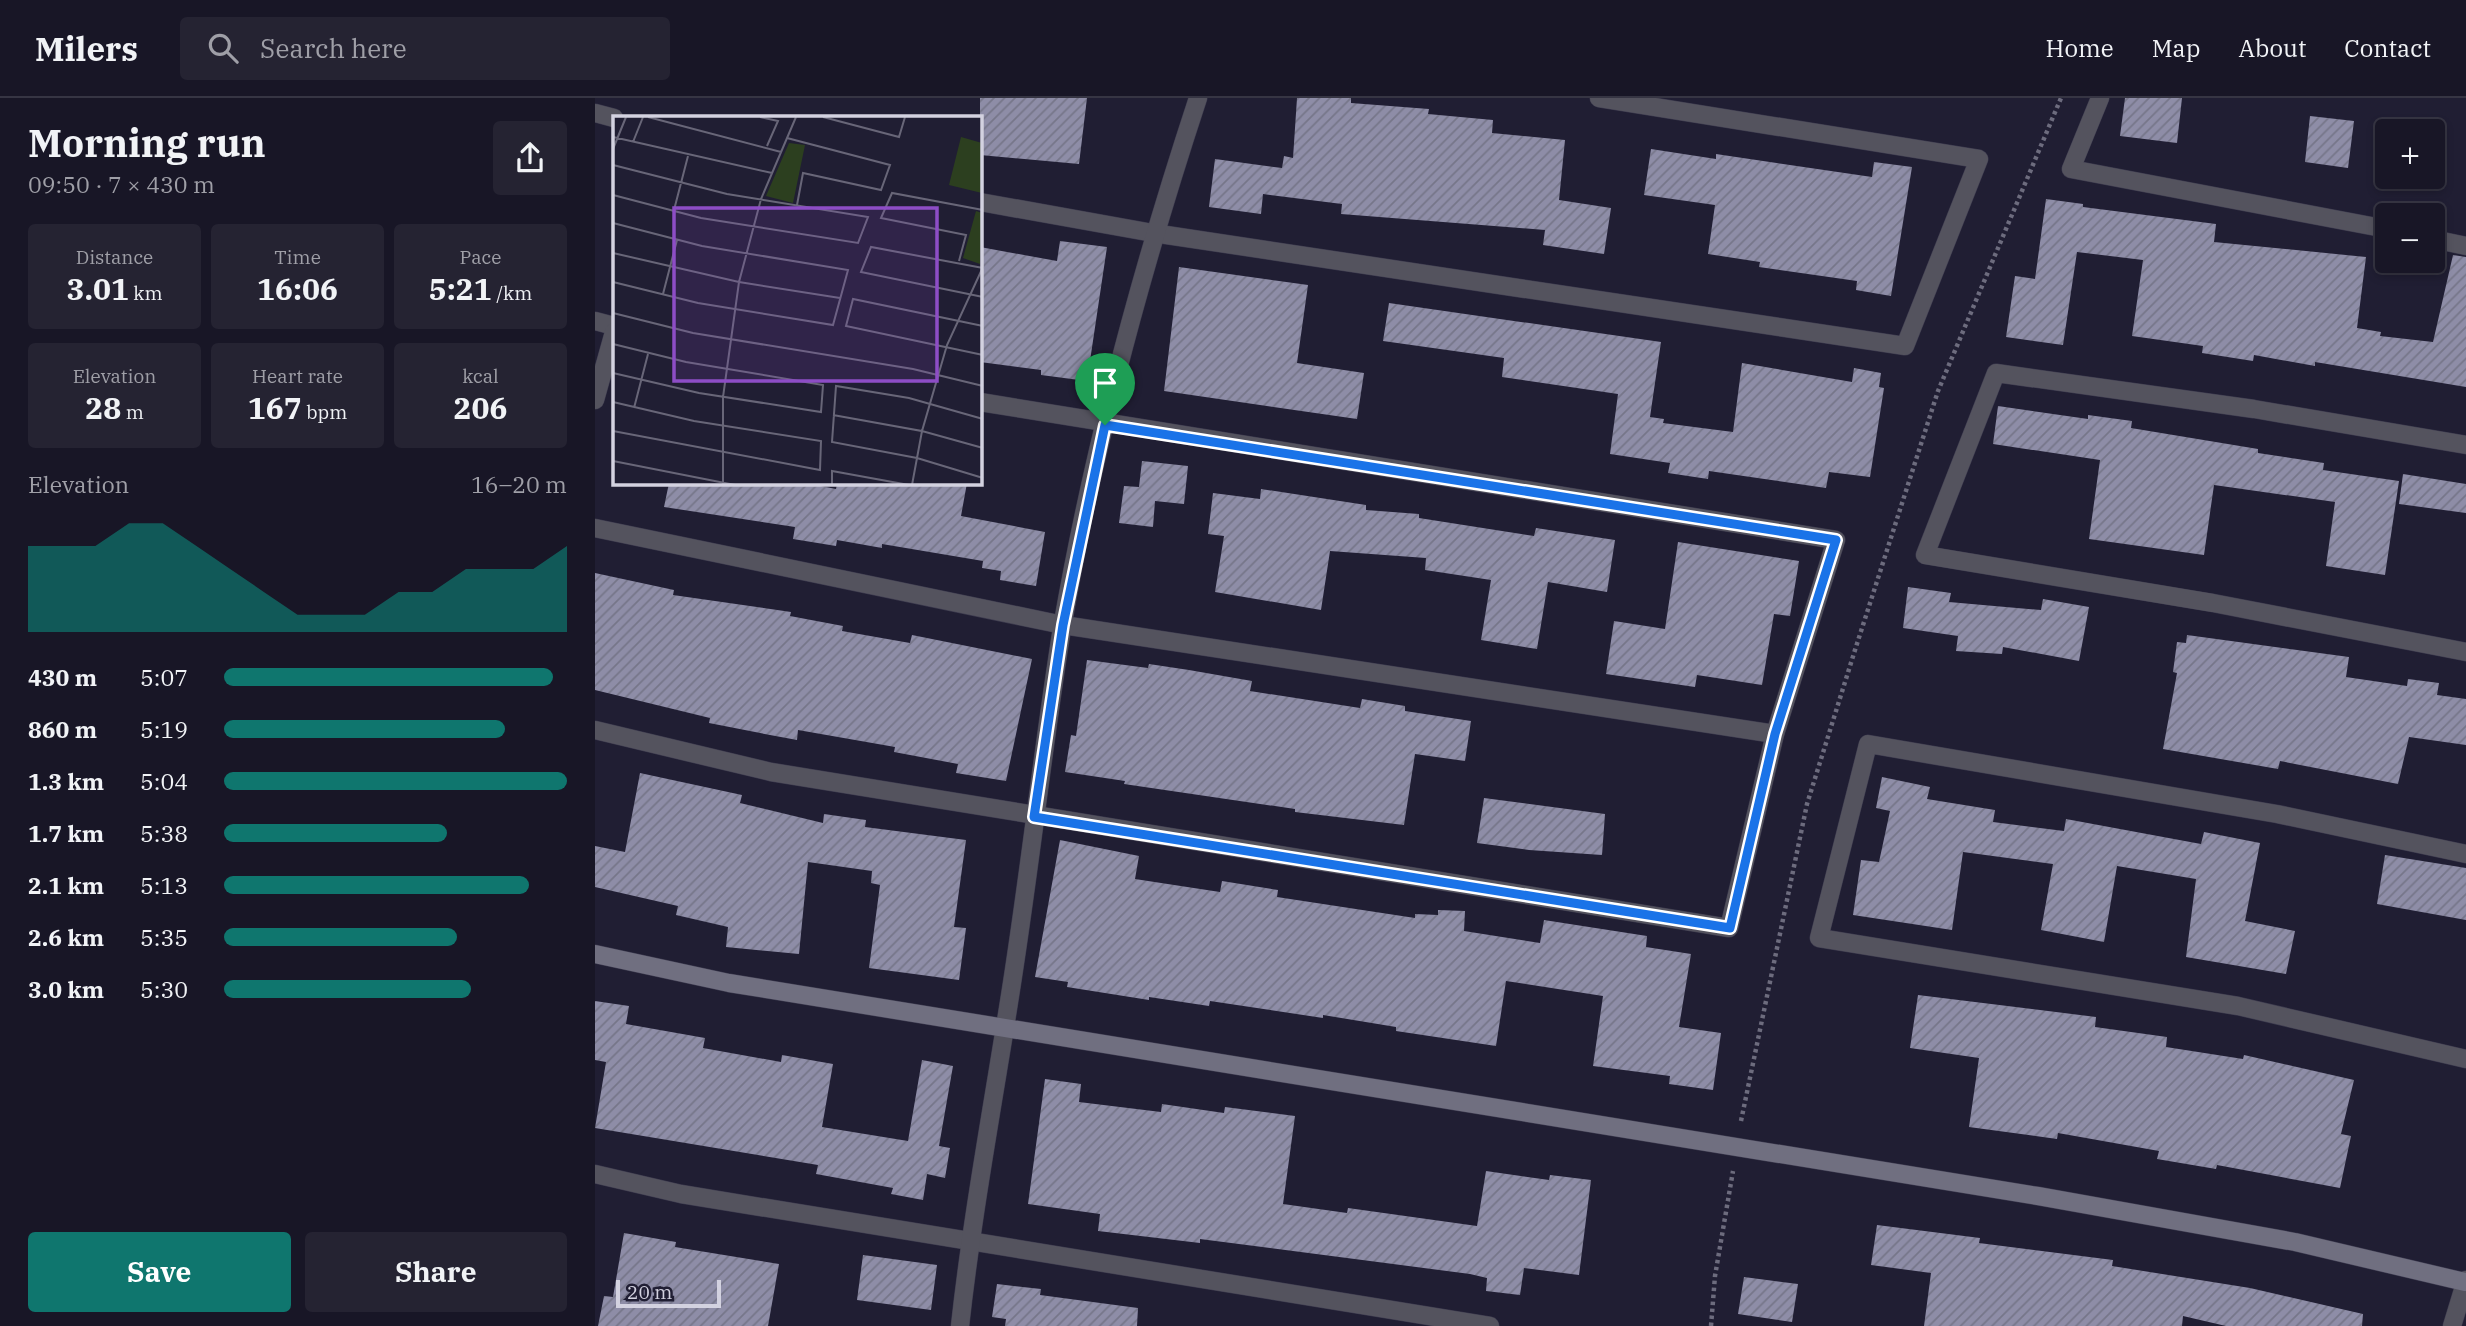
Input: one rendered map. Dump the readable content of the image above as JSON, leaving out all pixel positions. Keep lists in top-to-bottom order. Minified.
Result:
{"scale_bar":"20 m","page":{"header":"Milers","search":"Search here","nav":["Home","Map","About","Contact"],"heading":["Morning run","09:50 · 7 × 430 m"],"map_buttons":["+","−"],"stats":[["Distance","3.01 km"],["Time","16:06"],["Pace","5:21 /km"],["Elevation","28 m"],["Heart rate","167 bpm"],["kcal","206"]],"chart":["Elevation","16–20 m"],"list":[{"name":"430 m","note":"5:07"},{"name":"860 m","note":"5:19"},{"name":"1.3 km","note":"5:04"},{"name":"1.7 km","note":"5:38"},{"name":"2.1 km","note":"5:13"},{"name":"2.6 km","note":"5:35"},{"name":"3.0 km","note":"5:30"}],"buttons":["Save","Share"],"scale":"20 m"}}
